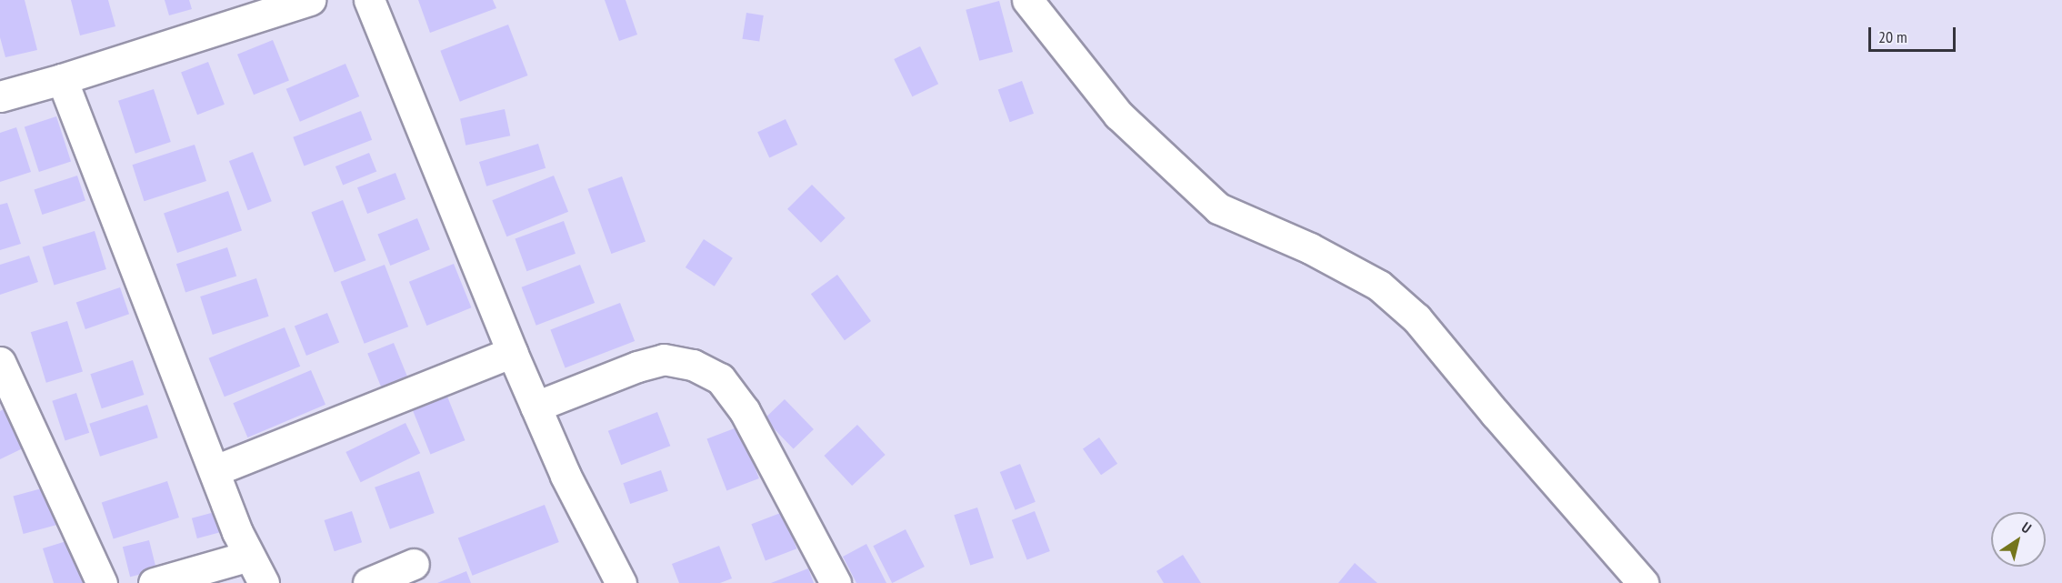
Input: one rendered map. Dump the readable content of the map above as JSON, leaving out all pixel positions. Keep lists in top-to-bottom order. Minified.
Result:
{"scale_bar":"20 m","north":"top right"}
